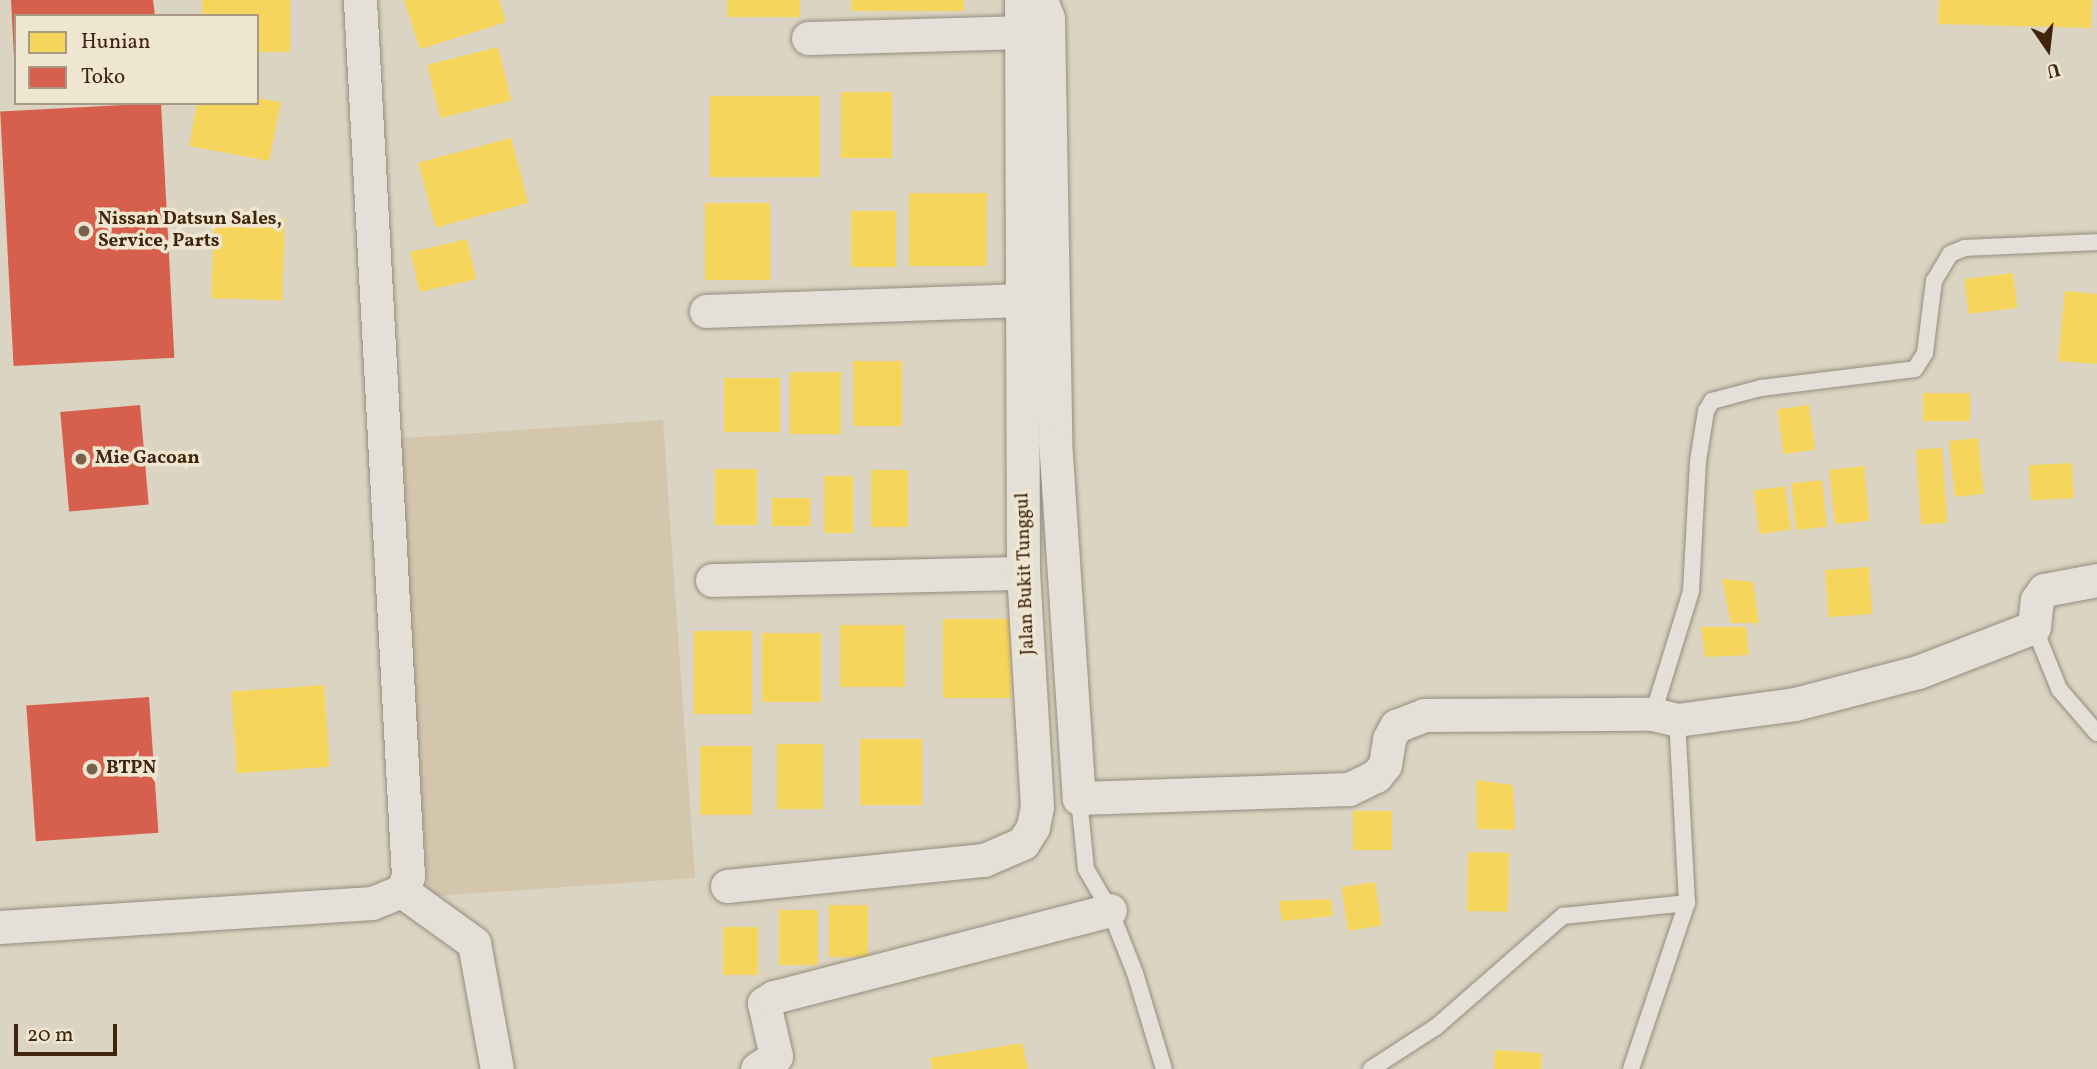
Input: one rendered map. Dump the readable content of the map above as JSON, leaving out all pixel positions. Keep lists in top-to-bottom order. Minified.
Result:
{"streets":{"street":["Jalan Bukit Tunggul"]},"places":["Nissan Datsun Sales, Service, Parts","Mie Gacoan","BTPN"],"legend":["Hunian","Toko"],"scale_bar":"20 m","north":"bottom"}
